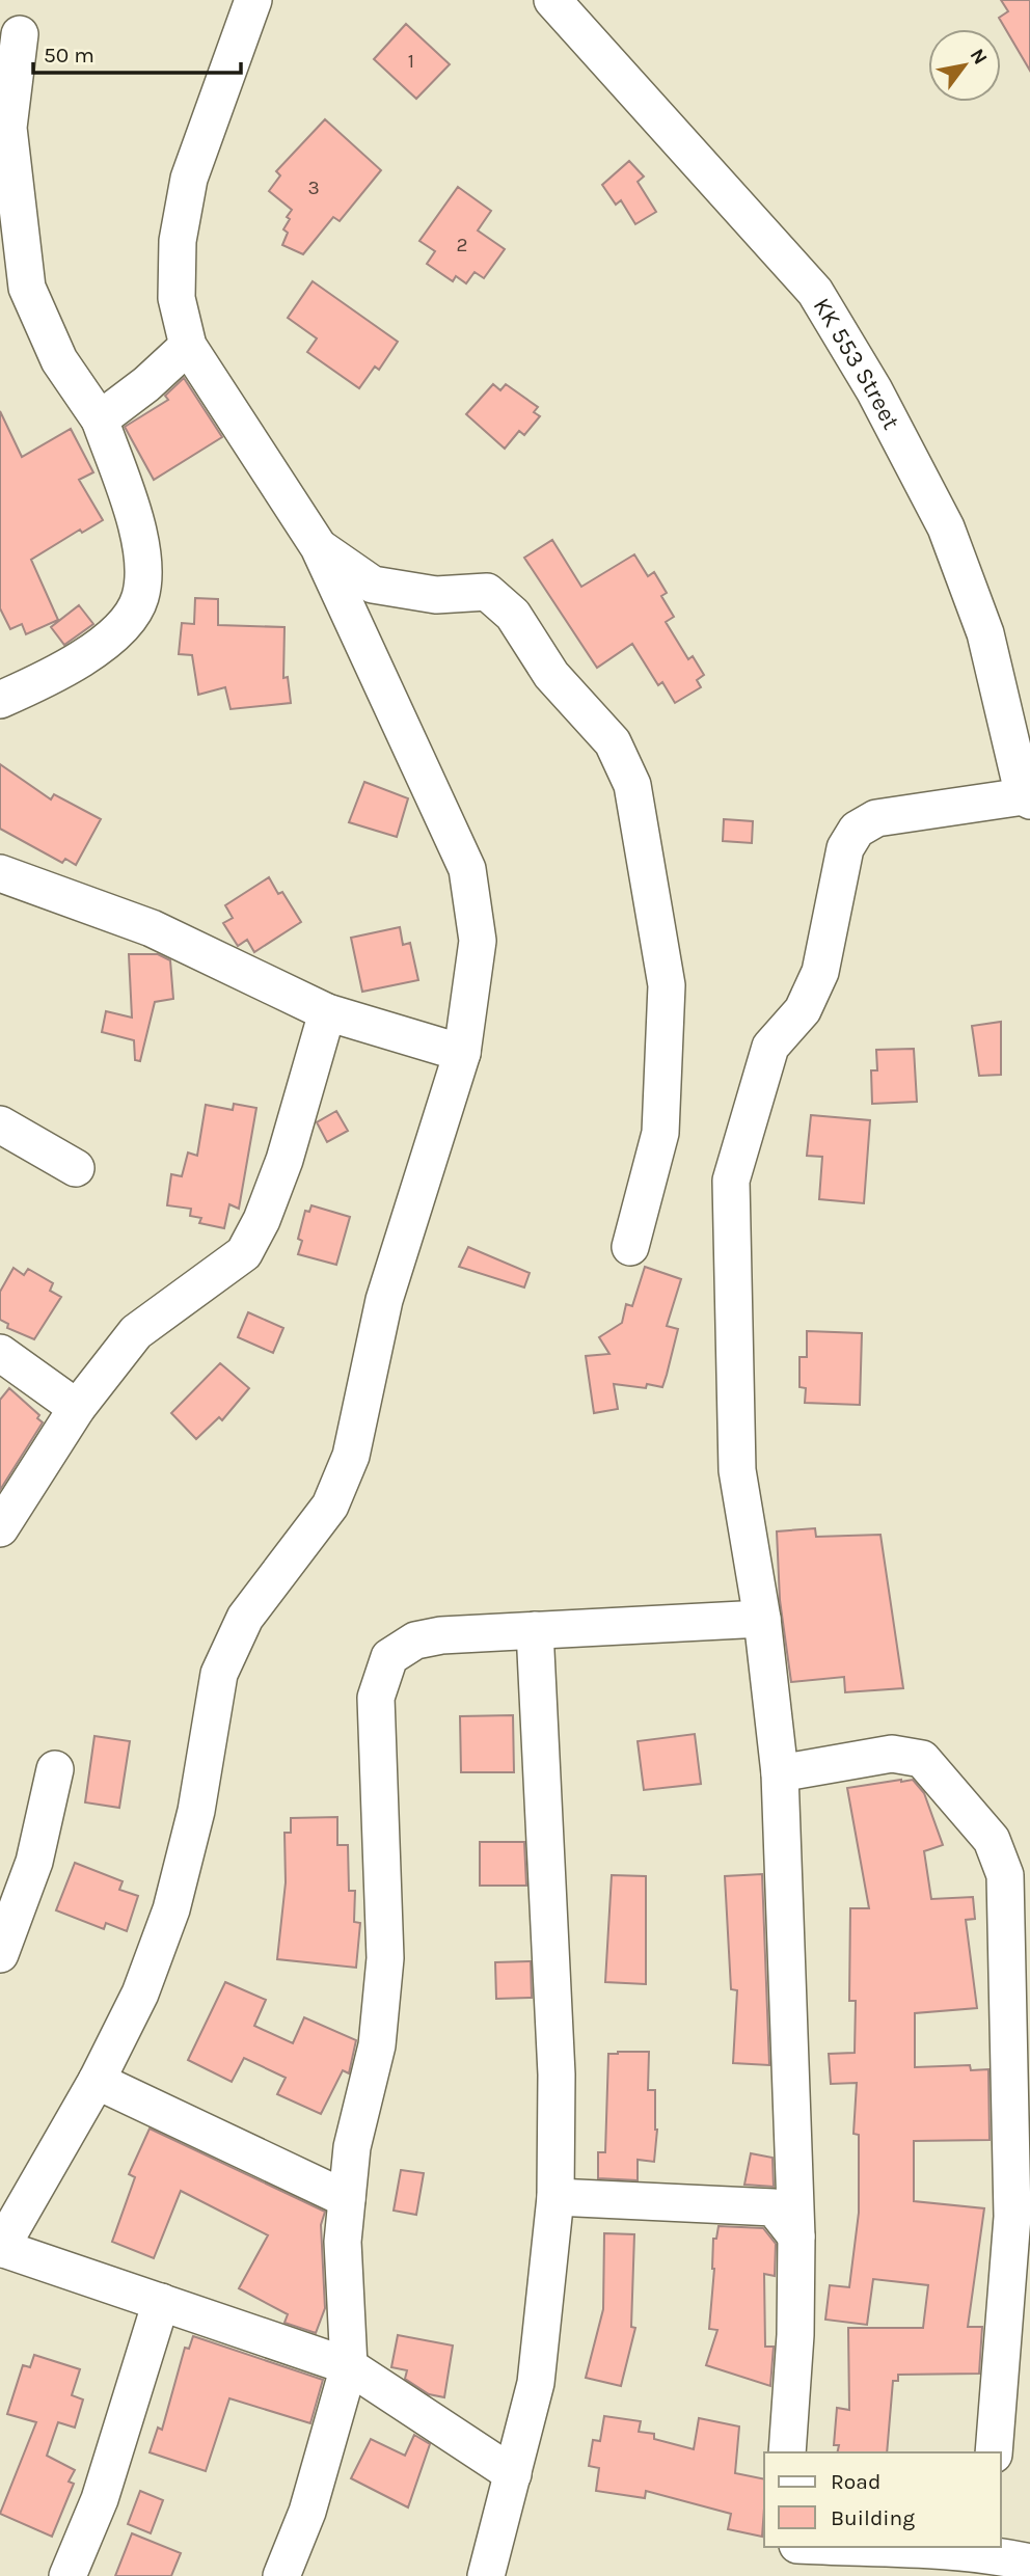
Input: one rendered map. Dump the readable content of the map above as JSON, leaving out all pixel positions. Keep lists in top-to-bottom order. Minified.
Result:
{"streets":{"street":["KK 553 Street"]},"house_numbers":["1","3","2"],"legend":["Road","Building"],"scale_bar":"50 m","north":"top right"}
